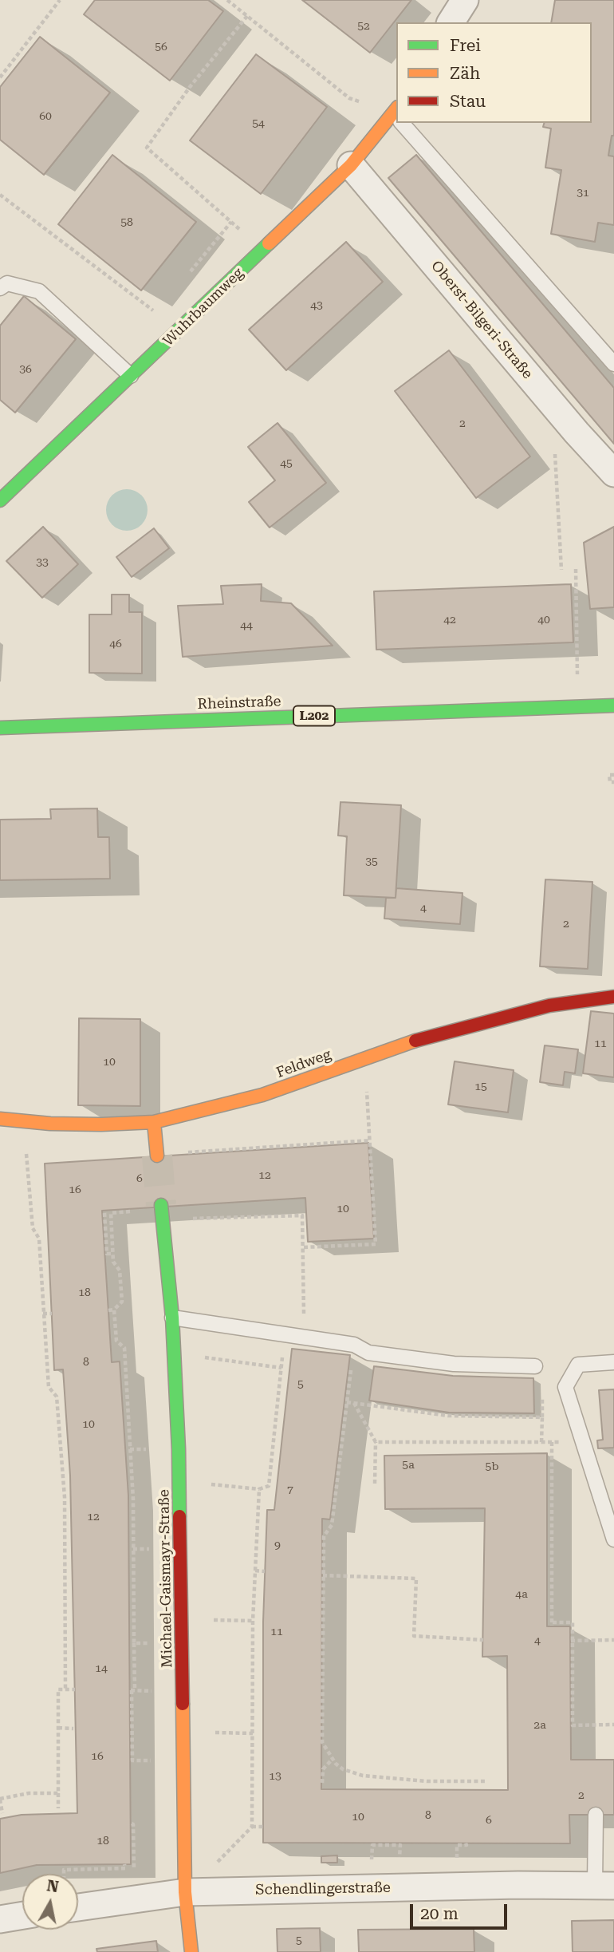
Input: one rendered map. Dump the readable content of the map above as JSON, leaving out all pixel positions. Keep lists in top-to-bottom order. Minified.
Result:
{"streets":{"street":["Wuhrbaumweg","Oberst-Bilgeri-Straße","Rheinstraße","L202","Feldweg","Michael-Gaismayr-Straße","Schendlingerstraße"]},"crossings":[["Wuhrbaumweg","Oberst-Bilgeri-Straße"],["Michael-Gaismayr-Straße","Schendlingerstraße"]],"house_numbers":["52","56","60","54","31","58","43","36","2","45","33","42","40","44","46","35","4","2","11","10","15","12","6","16","10","18","8","5","10","5a","5b","7","12","9","4a","11","4","14","2a","16","13","2","8","10","6","18","5"],"legend":["Frei","Zäh","Stau"],"scale_bar":"20 m","north":"top"}
